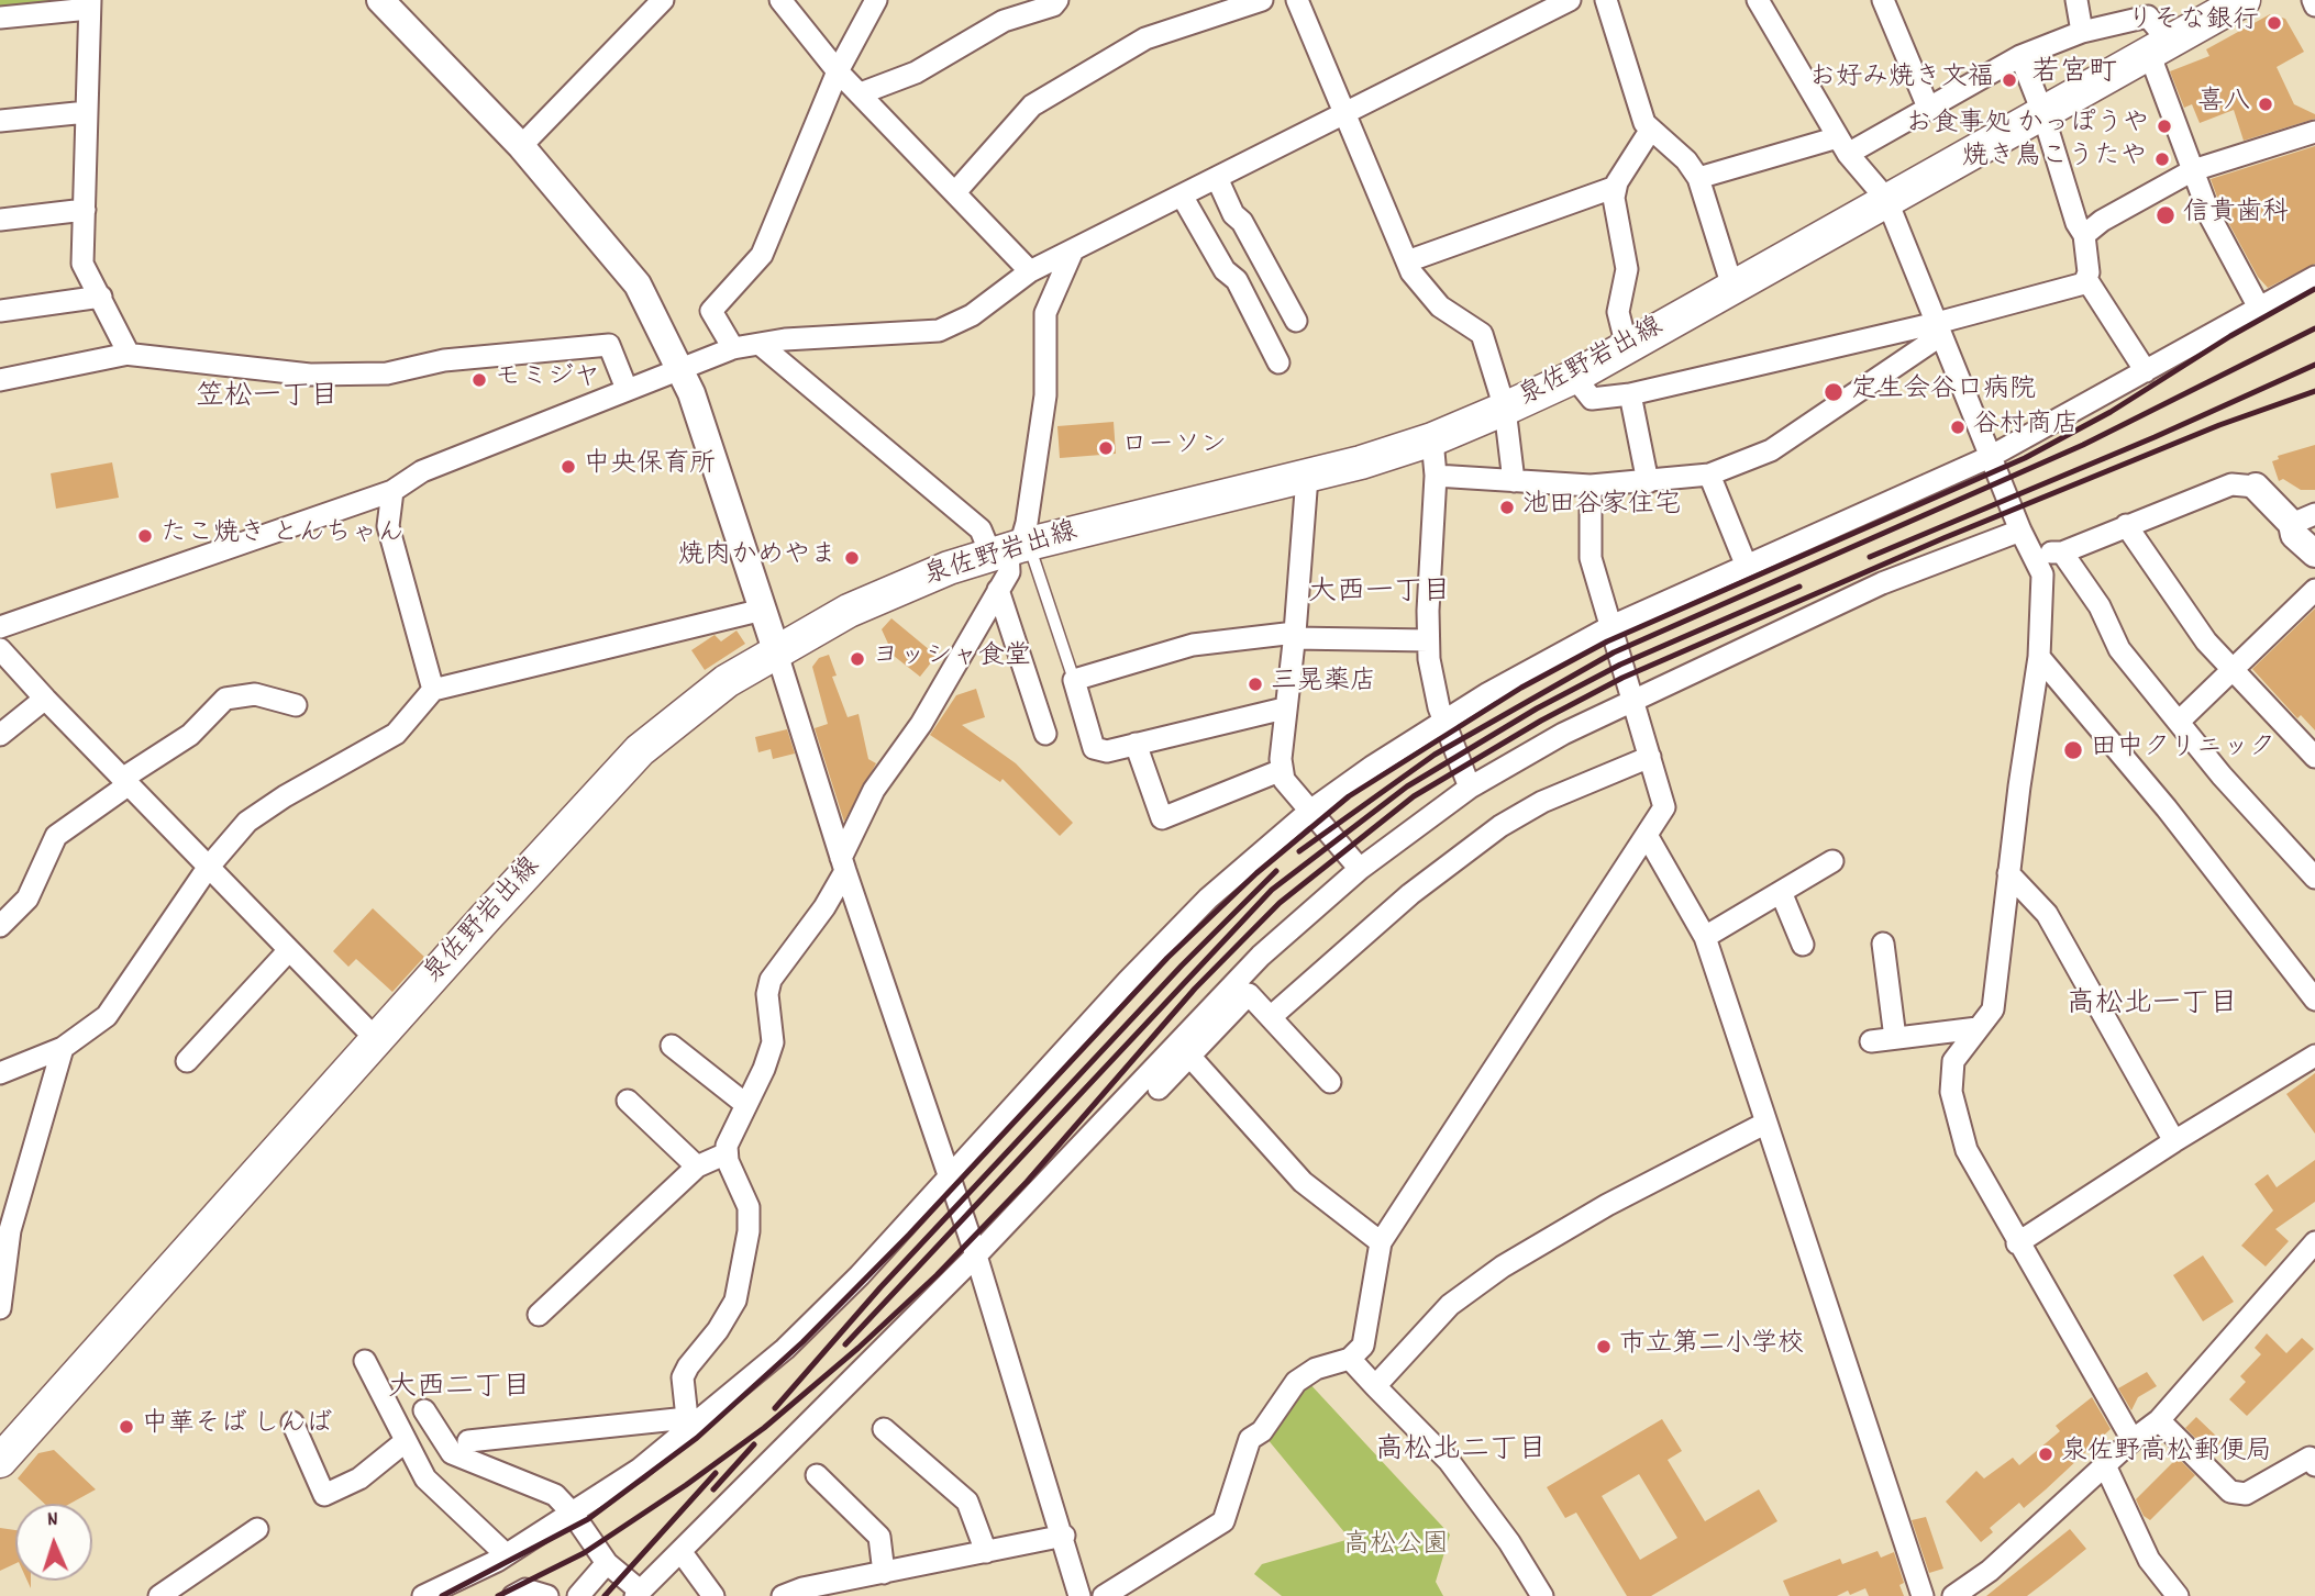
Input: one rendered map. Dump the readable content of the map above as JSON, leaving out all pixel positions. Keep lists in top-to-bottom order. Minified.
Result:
{"streets":{"main road":["泉佐野岩出線"]},"districts":["若宮町","笠松一丁目","大西一丁目","高松北一丁目","大西二丁目","高松北二丁目"],"parks":["高松公園"],"places":["りそな銀行","お好み焼き文福","喜八","お食事処 かっぽうや","焼き鳥こうたや","信貴歯科","モミジヤ","定生会谷口病院","谷村商店","ローソン","中央保育所","池田谷家住宅","たこ焼き とんちゃん","焼肉かめやま","ヨッシャ食堂","三晃薬店","田中クリニック","市立第二小学校","中華そば しんば","泉佐野高松郵便局"],"north":"top"}
